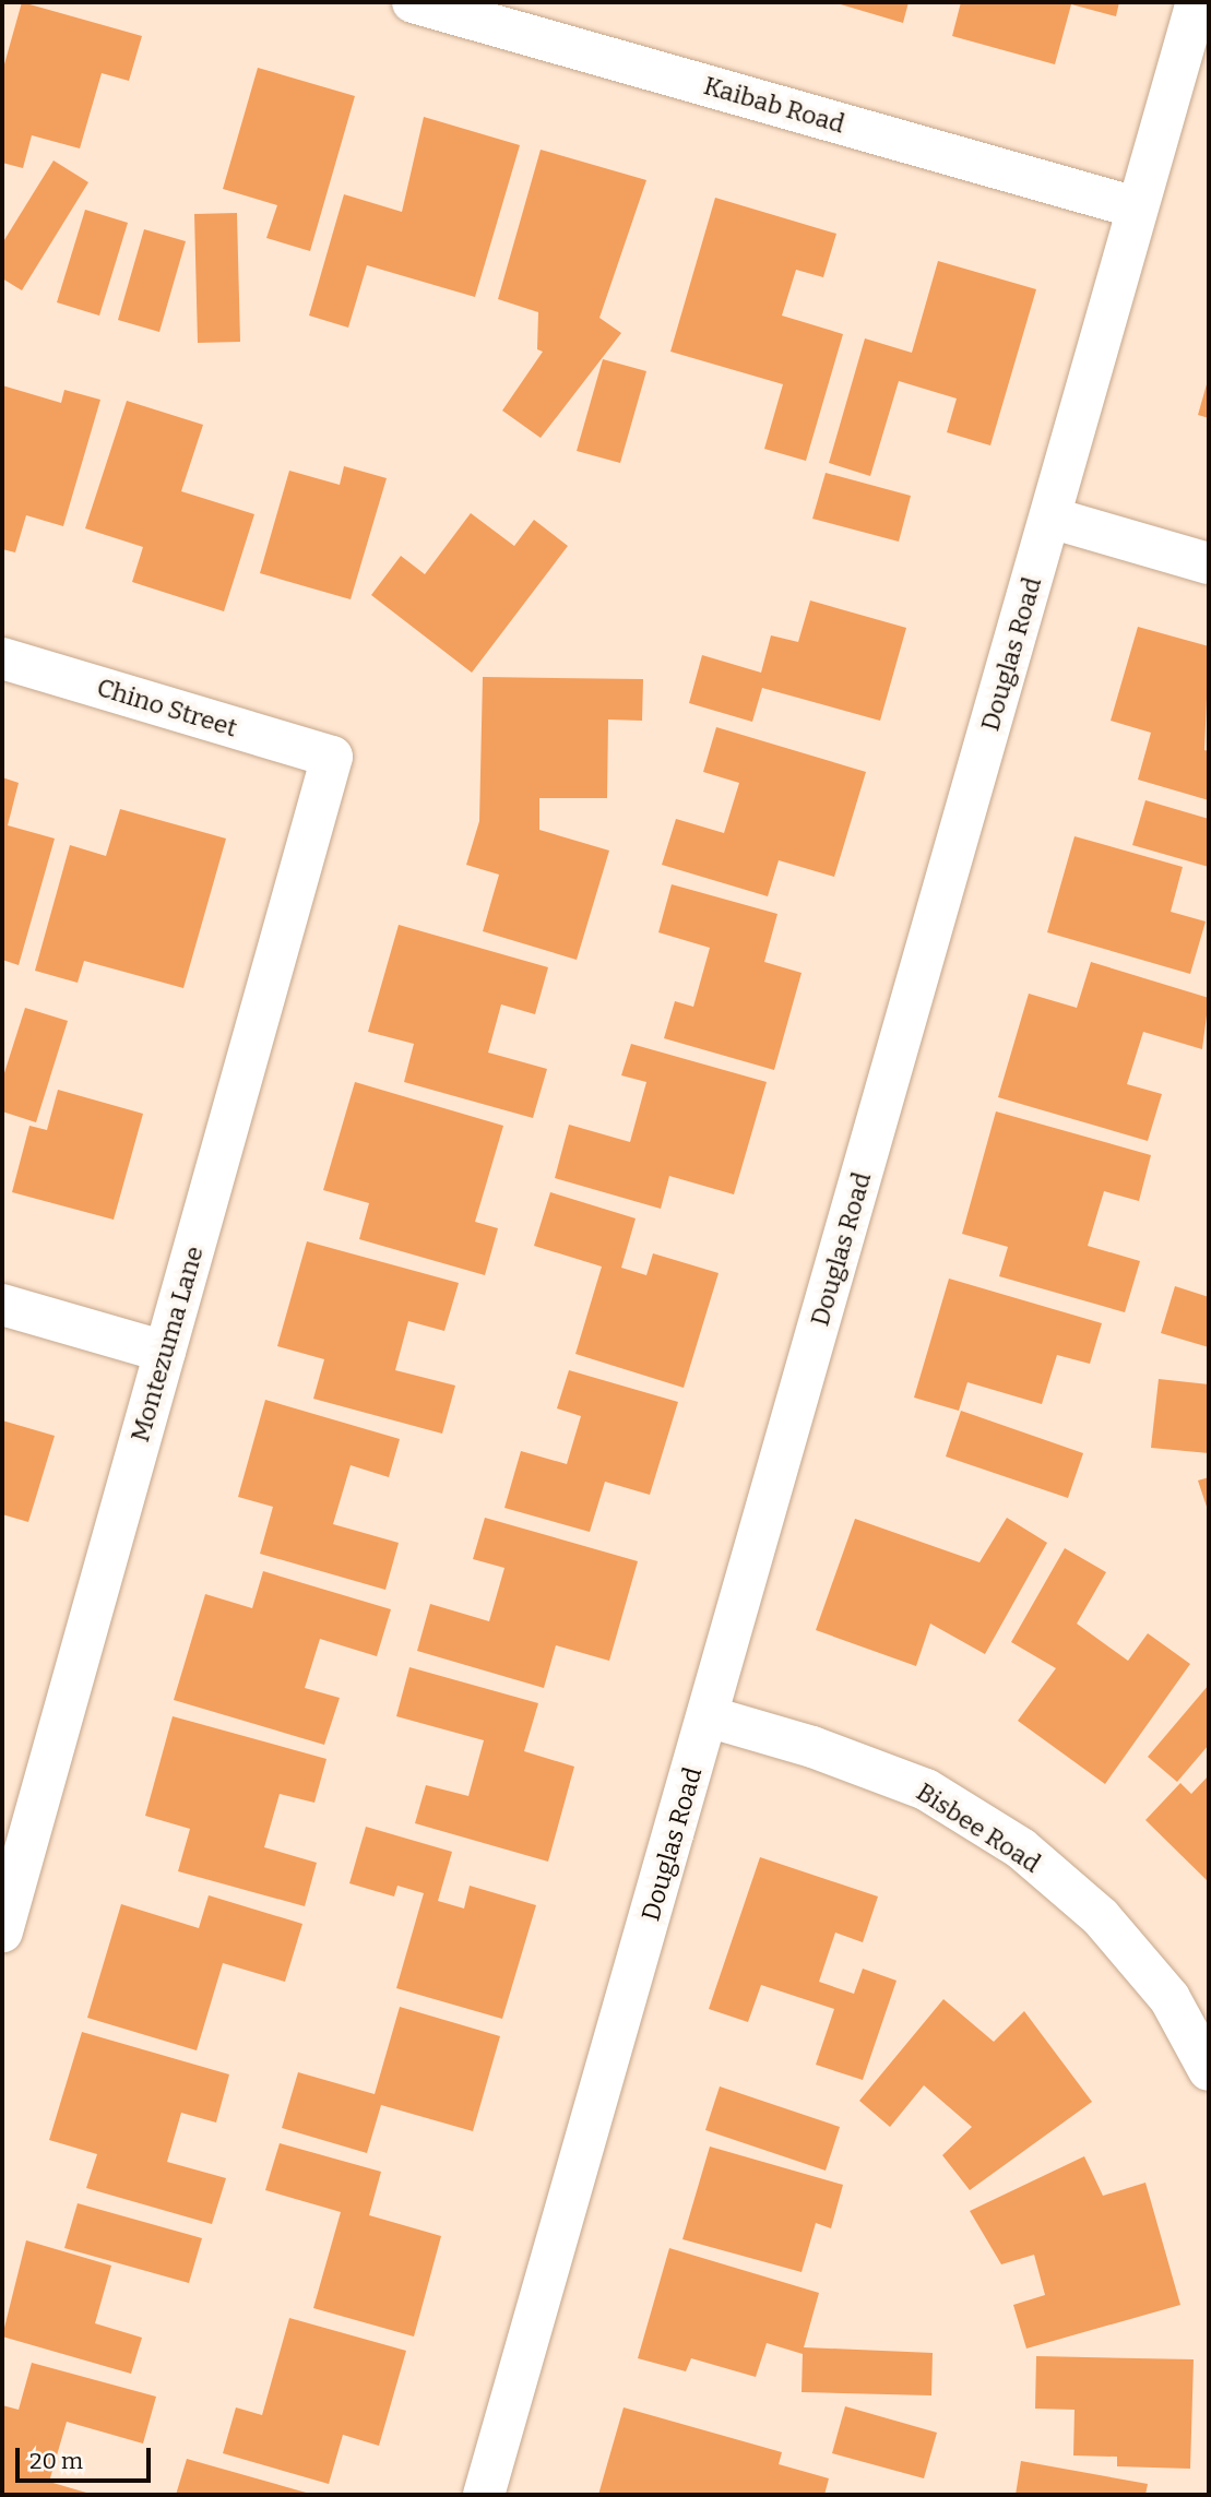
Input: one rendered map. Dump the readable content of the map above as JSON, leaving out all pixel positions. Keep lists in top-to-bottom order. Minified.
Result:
{"streets":{"street":["Kaibab Road","Douglas Road","Chino Street","Montezuma Lane","Bisbee Road"]},"crossings":[["Kaibab Road","Douglas Road"],["Douglas Road","Bisbee Road"],["Chino Street","Montezuma Lane"]],"scale_bar":"20 m"}
